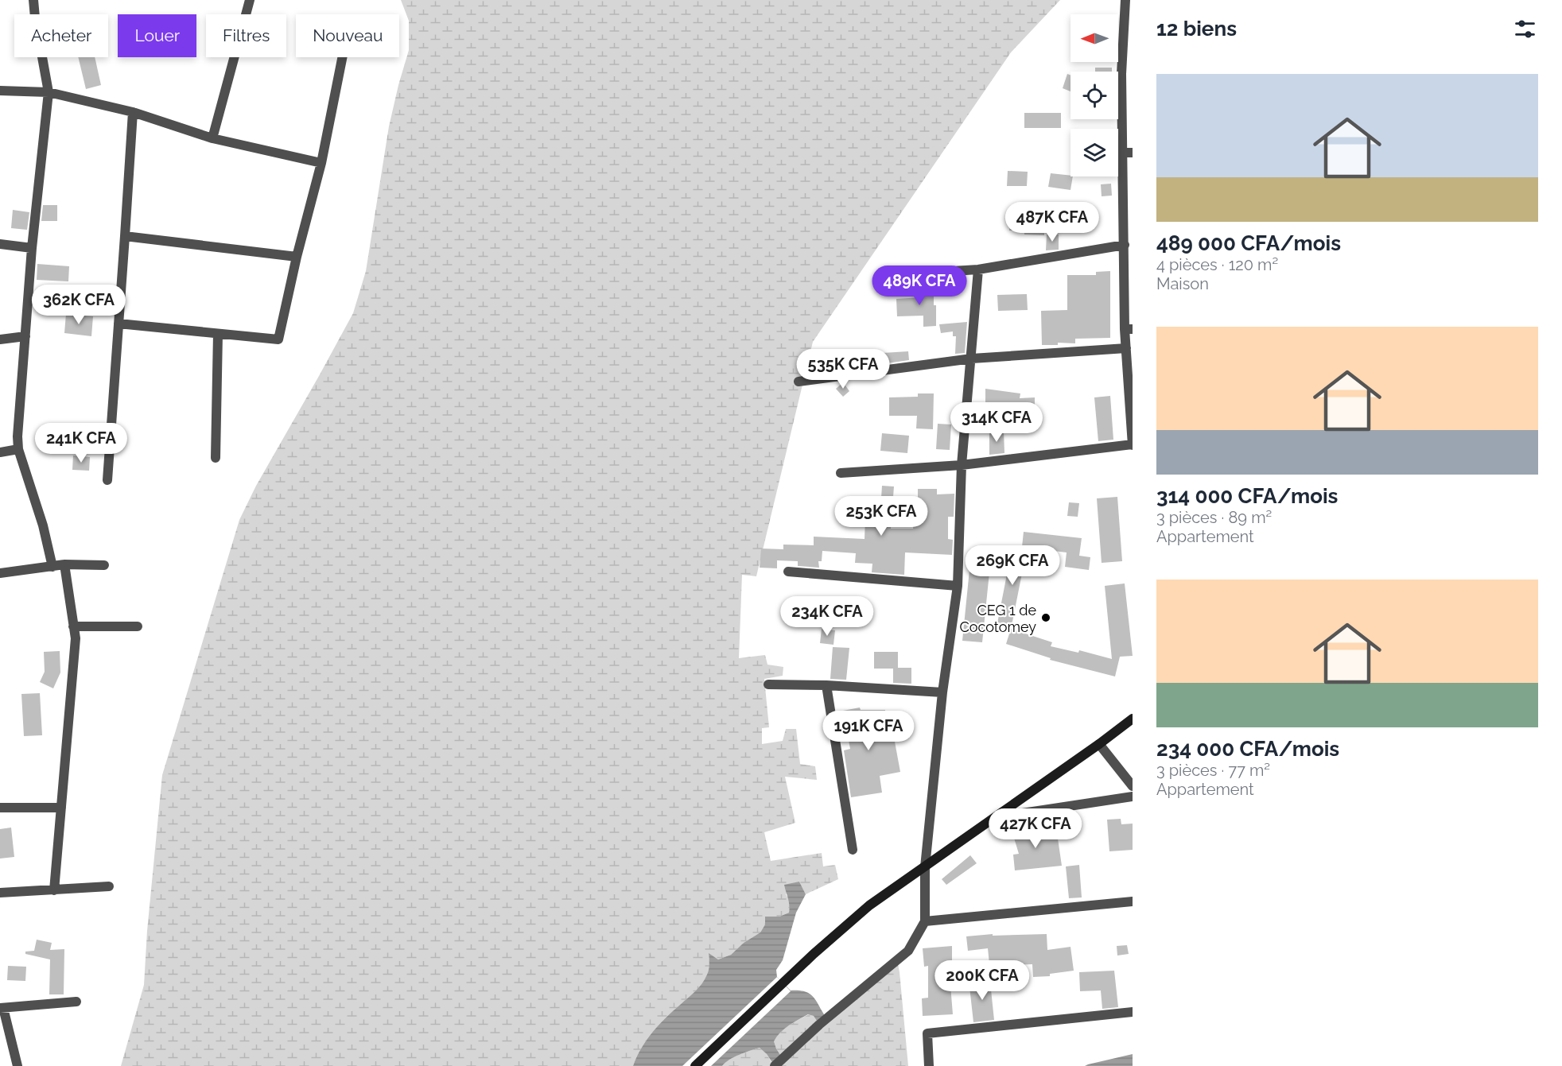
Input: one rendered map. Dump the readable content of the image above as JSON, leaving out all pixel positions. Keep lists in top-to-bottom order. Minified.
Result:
{"places":["CEG 1 de Cocotomey"],"north":"left","page":{"heading":"12 biens","chip":["Acheter","Louer","Filtres","Nouveau"],"list":[{"name":"489 000 CFA/mois","note":"4 pièces · 120 m² · Maison"},{"name":"314 000 CFA/mois","note":"3 pièces · 89 m² · Appartement"},{"name":"234 000 CFA/mois","note":"3 pièces · 77 m² · Appartement"}],"price":["487K CFA","489K CFA","362K CFA","535K CFA","314K CFA","241K CFA","253K CFA","269K CFA","234K CFA","191K CFA","427K CFA","200K CFA"]}}
